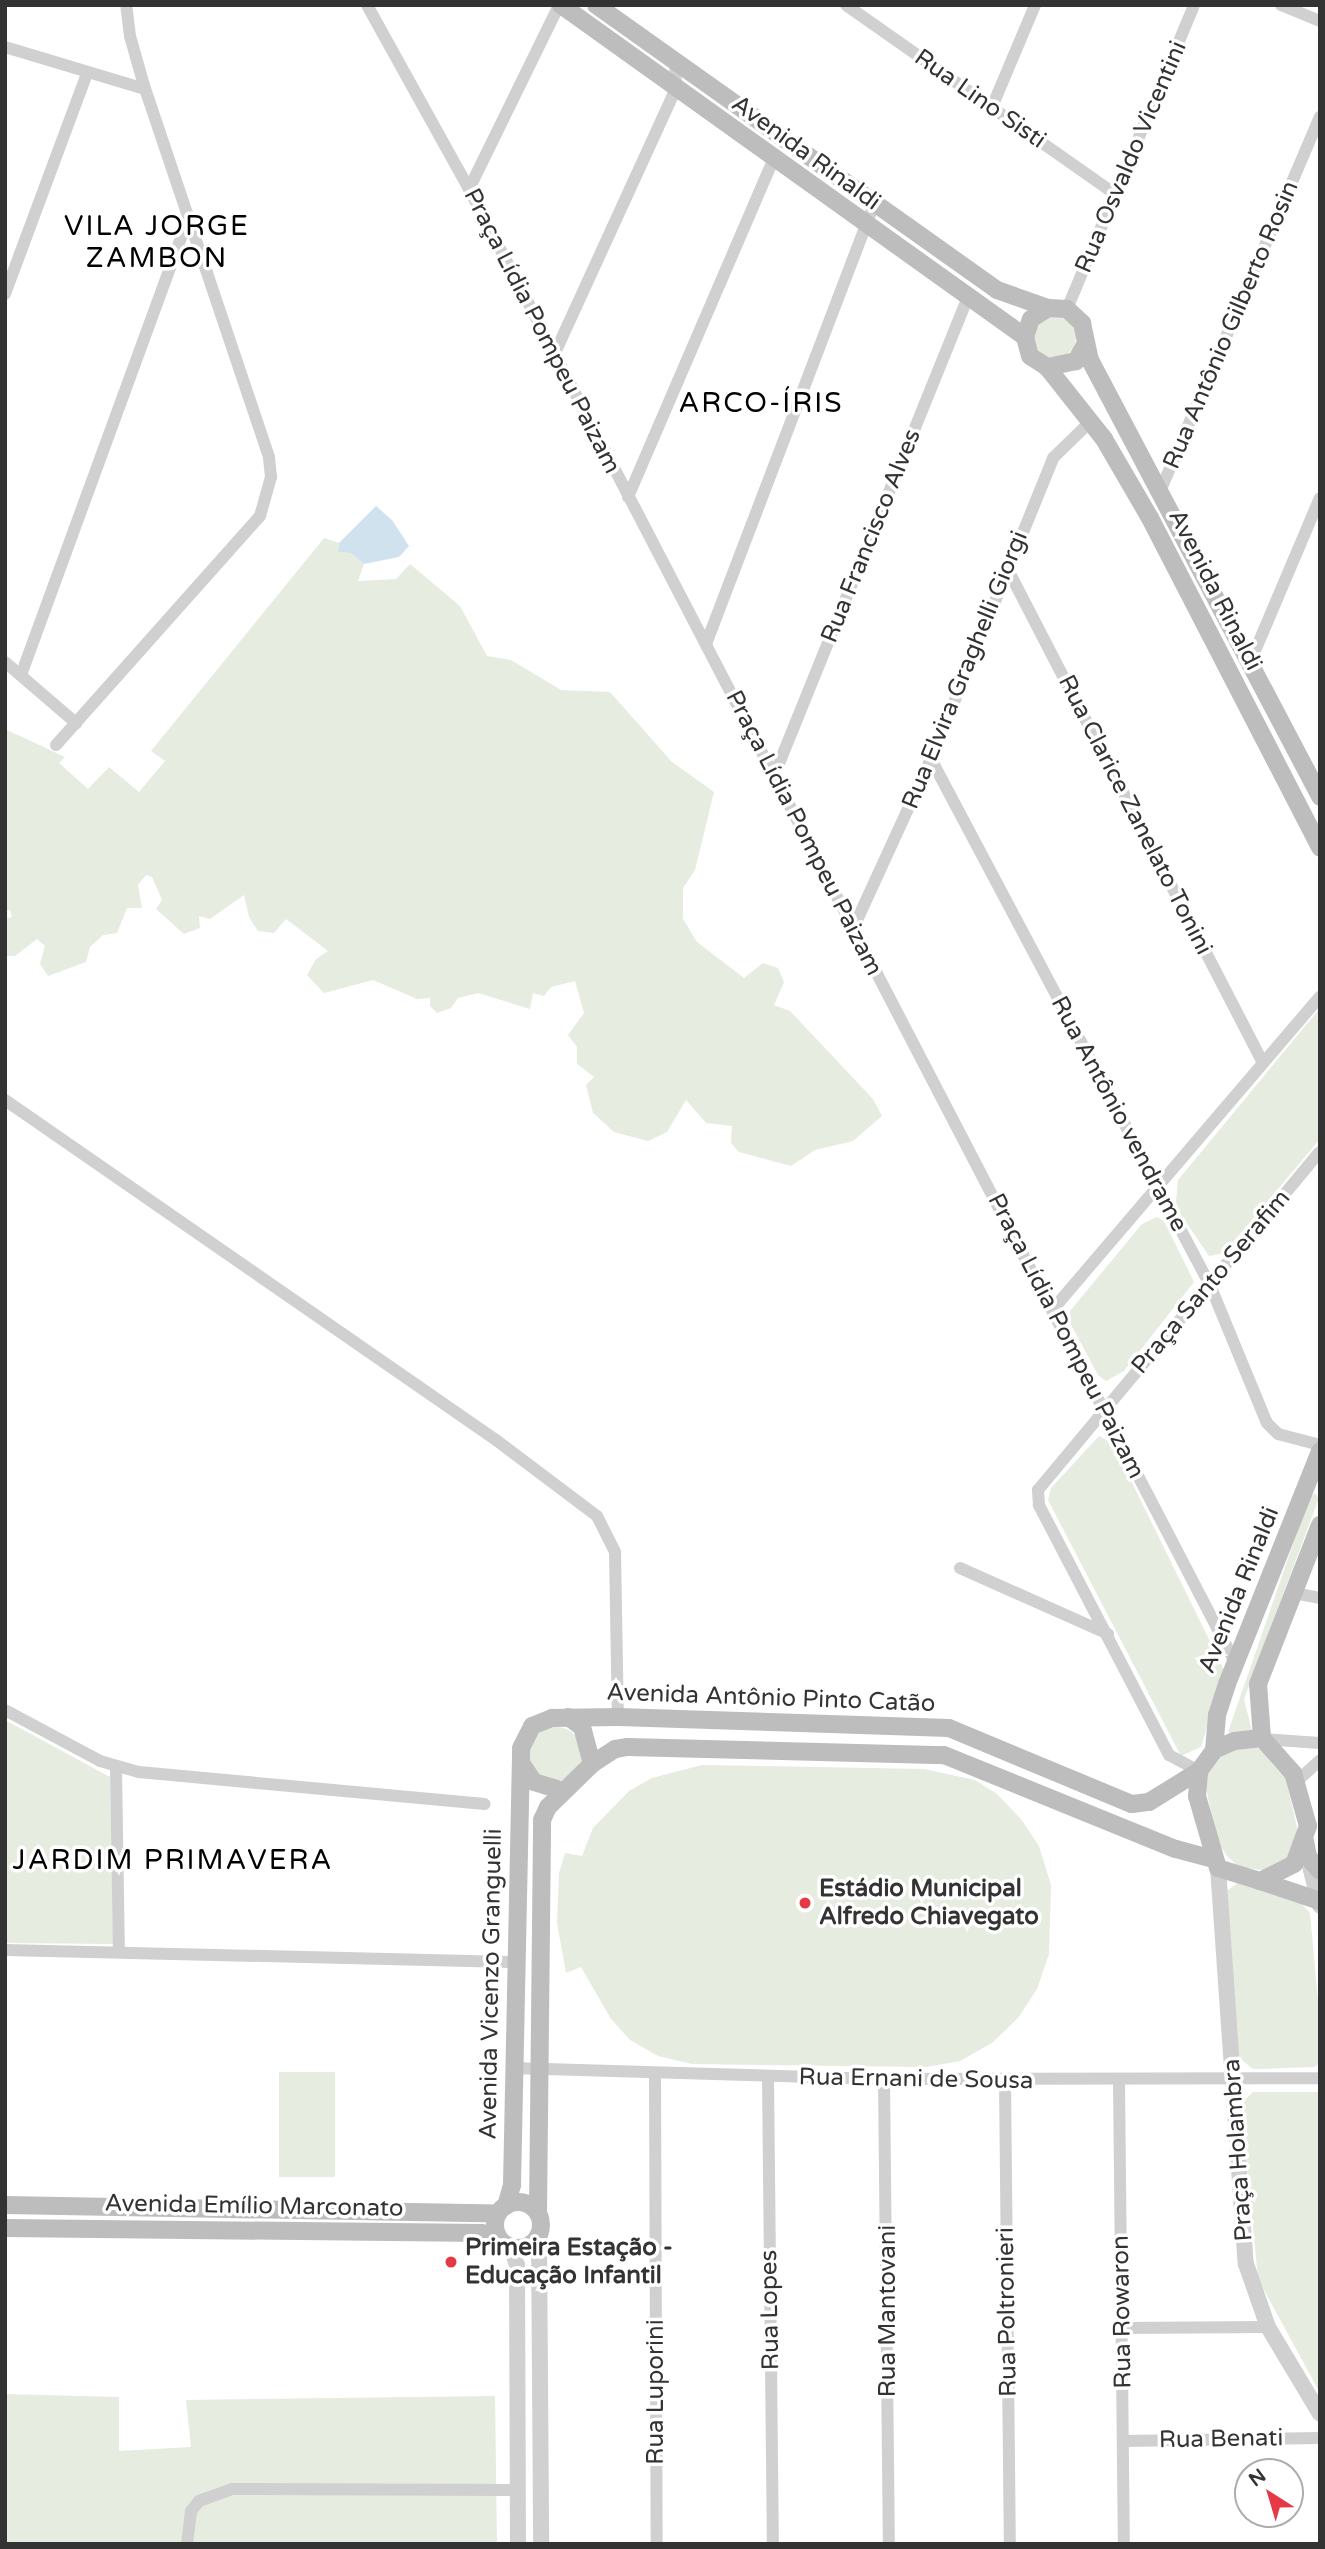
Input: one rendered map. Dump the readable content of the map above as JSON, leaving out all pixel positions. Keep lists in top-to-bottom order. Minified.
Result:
{"streets":{"main road":["Avenida Rinaldi","Avenida Antônio Pinto Catão","Avenida Vicenzo Granguelli","Avenida Emílio Marconato"],"street":["Rua Lino Sisti","Rua Osvaldo Vicentini","Rua Antônio Gilberto Rosin","Praça Lídia Pompeu Paizam","Rua Francisco Alves","Rua Elvira Graghelli Giorgi","Rua Clarice Zanelato Tonini","Rua Antônio vendrame","Praça Santo Serafim","Rua Ernani de Sousa","Praça Holambra","Rua Lopes","Rua Mantovani","Rua Poltronieri","Rua Rowaron","Rua Luporini","Rua Benati"]},"crossings":[["Rua Lino Sisti","Rua Osvaldo Vicentini"],["Avenida Rinaldi","Rua Osvaldo Vicentini"],["Avenida Rinaldi","Rua Antônio Gilberto Rosin"],["Avenida Rinaldi","Praça Lídia Pompeu Paizam"],["Avenida Rinaldi","Rua Francisco Alves"],["Avenida Rinaldi","Rua Elvira Graghelli Giorgi"],["Avenida Rinaldi","Praça Santo Serafim"],["Avenida Rinaldi","Avenida Antônio Pinto Catão"],["Avenida Rinaldi","Praça Holambra"],["Praça Lídia Pompeu Paizam","Rua Francisco Alves"],["Praça Lídia Pompeu Paizam","Rua Elvira Graghelli Giorgi"],["Praça Lídia Pompeu Paizam","Praça Santo Serafim"],["Rua Elvira Graghelli Giorgi","Rua Clarice Zanelato Tonini"],["Rua Elvira Graghelli Giorgi","Rua Antônio vendrame"],["Rua Antônio vendrame","Praça Santo Serafim"],["Praça Santo Serafim","Avenida Antônio Pinto Catão"],["Praça Santo Serafim","Praça Holambra"],["Avenida Antônio Pinto Catão","Avenida Vicenzo Granguelli"],["Avenida Antônio Pinto Catão","Praça Holambra"],["Avenida Vicenzo Granguelli","Rua Ernani de Sousa"],["Avenida Vicenzo Granguelli","Avenida Emílio Marconato"],["Rua Ernani de Sousa","Praça Holambra"],["Rua Ernani de Sousa","Rua Lopes"],["Rua Ernani de Sousa","Rua Mantovani"],["Rua Ernani de Sousa","Rua Poltronieri"],["Rua Ernani de Sousa","Rua Rowaron"],["Rua Ernani de Sousa","Rua Luporini"],["Rua Rowaron","Rua Benati"]],"districts":["VILA JORGE ZAMBON","ARCO-ÍRIS","JARDIM PRIMAVERA"],"places":["Estádio Municipal Alfredo Chiavegato","Primeira Estação - Educação Infantil"],"north":"top left"}
